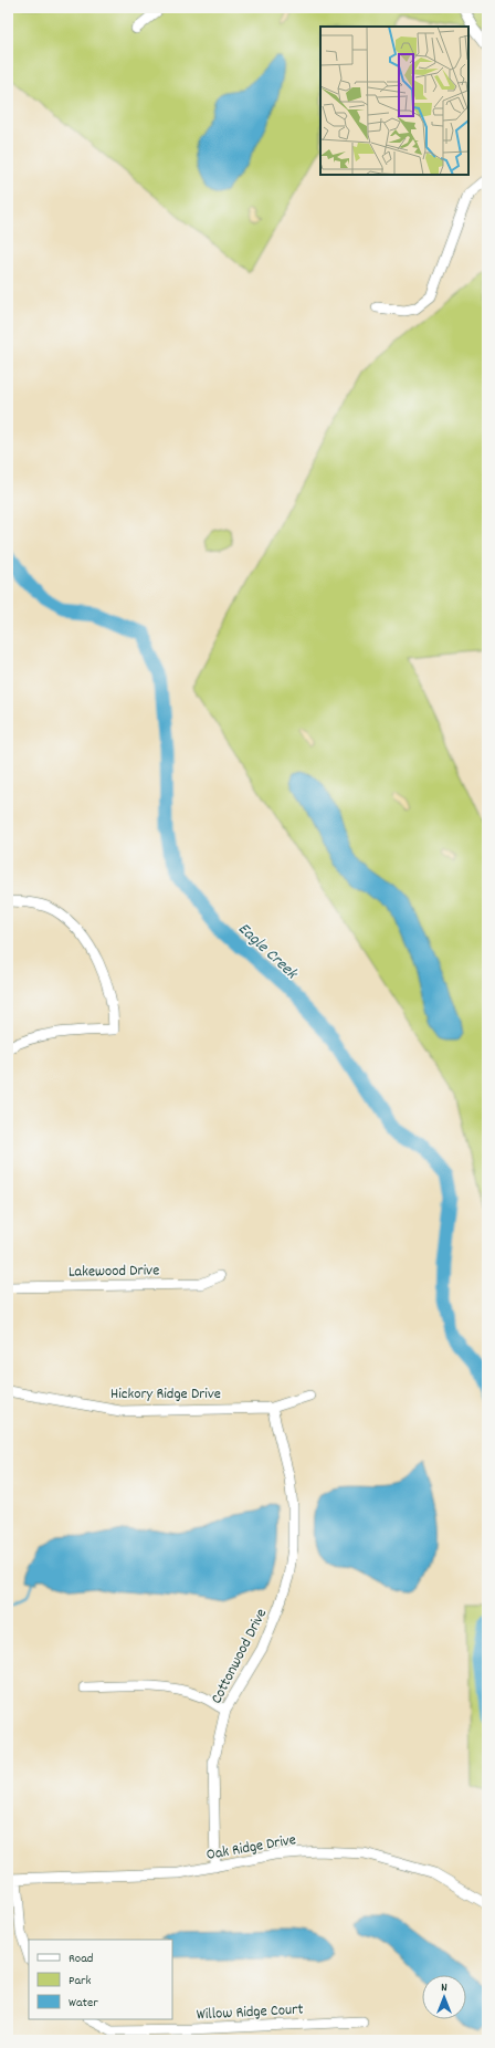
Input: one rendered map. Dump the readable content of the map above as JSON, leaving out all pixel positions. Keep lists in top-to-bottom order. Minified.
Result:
{"streets":{"street":["Lakewood Drive","Hickory Ridge Drive","Cottonwood Drive","Oak Ridge Drive","Willow Ridge Court"]},"crossings":[["Hickory Ridge Drive","Cottonwood Drive"],["Cottonwood Drive","Oak Ridge Drive"]],"water":["Eagle Creek"],"legend":["Road","Park","Water"],"north":"top"}
